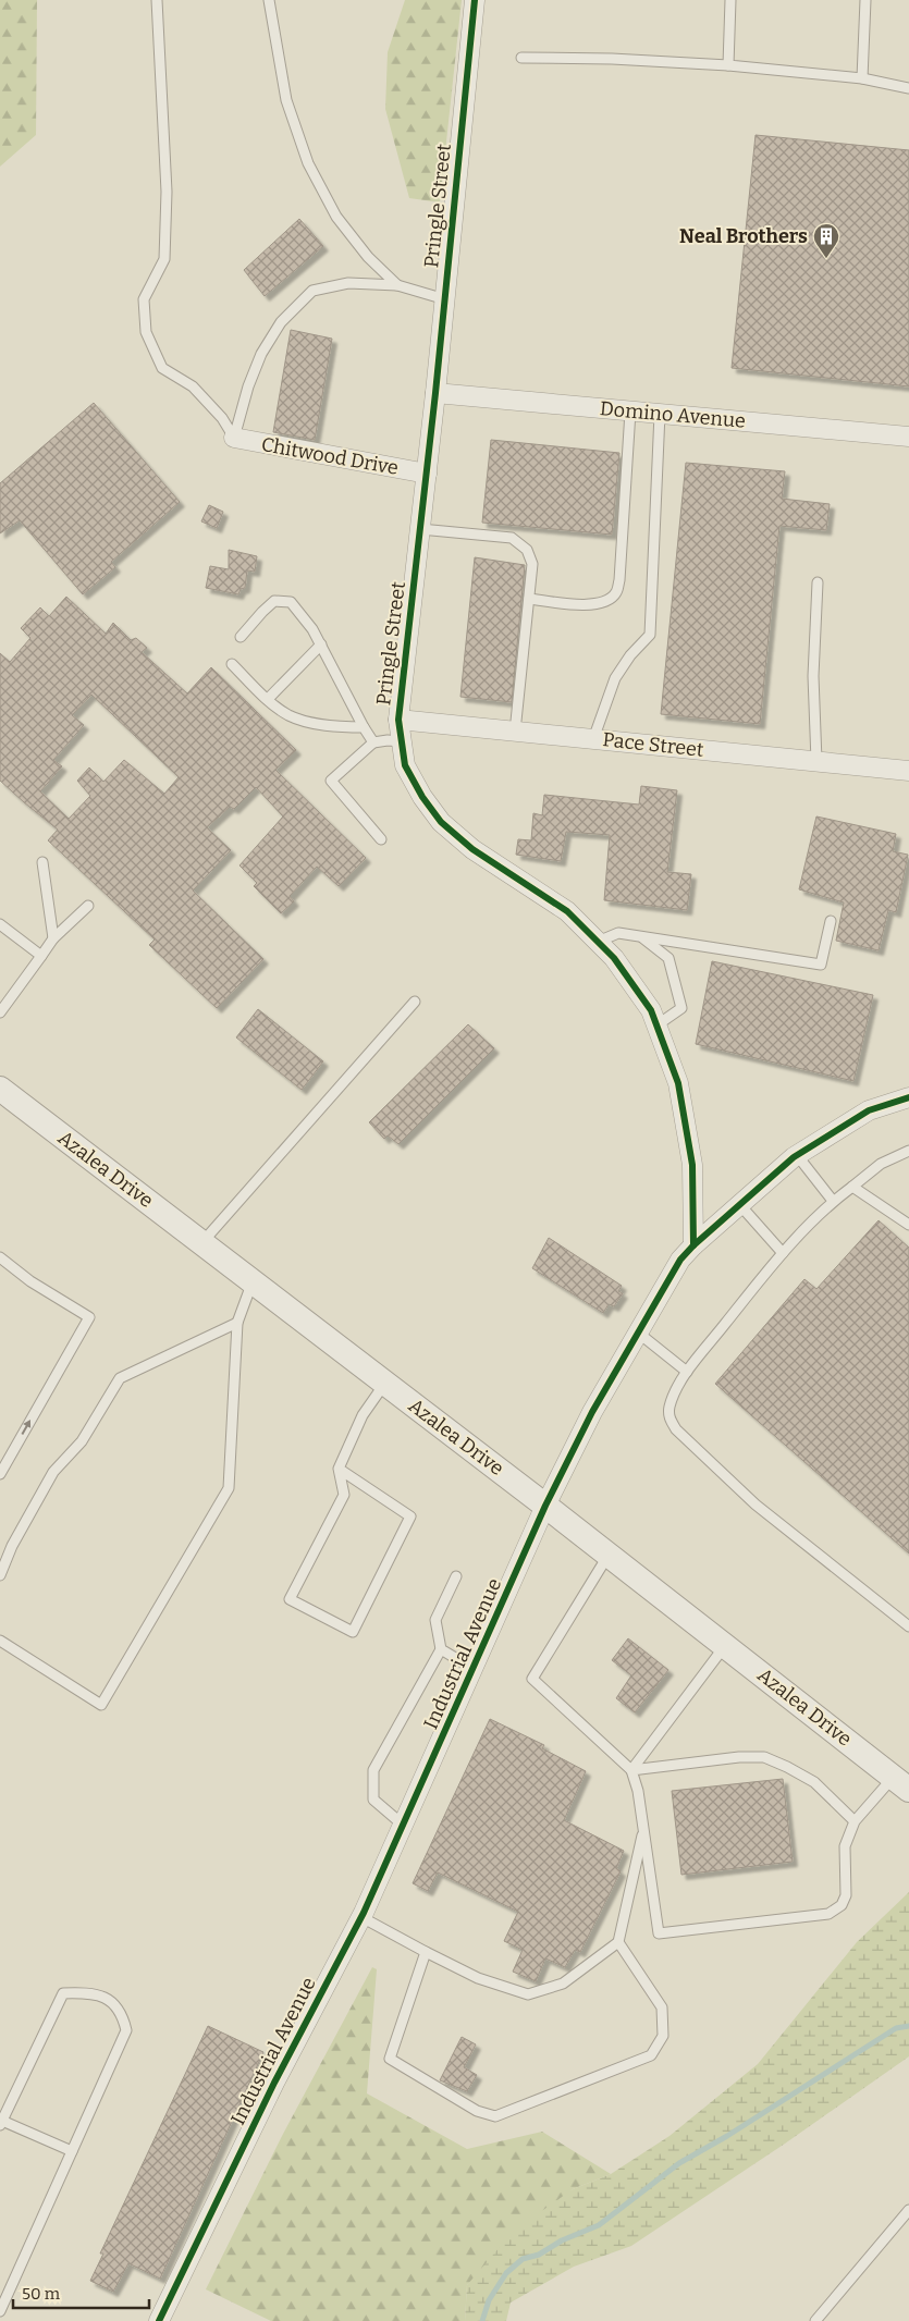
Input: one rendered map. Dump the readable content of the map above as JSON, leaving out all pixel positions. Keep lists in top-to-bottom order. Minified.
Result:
{"streets":{"street":["Pringle Street","Domino Avenue","Chitwood Drive","Pace Street","Azalea Drive","Industrial Avenue"]},"crossings":[["Pringle Street","Domino Avenue"],["Pringle Street","Chitwood Drive"],["Pringle Street","Pace Street"],["Pringle Street","Industrial Avenue"],["Azalea Drive","Industrial Avenue"]],"places":{"building":["Neal Brothers"]},"scale_bar":"50 m"}
